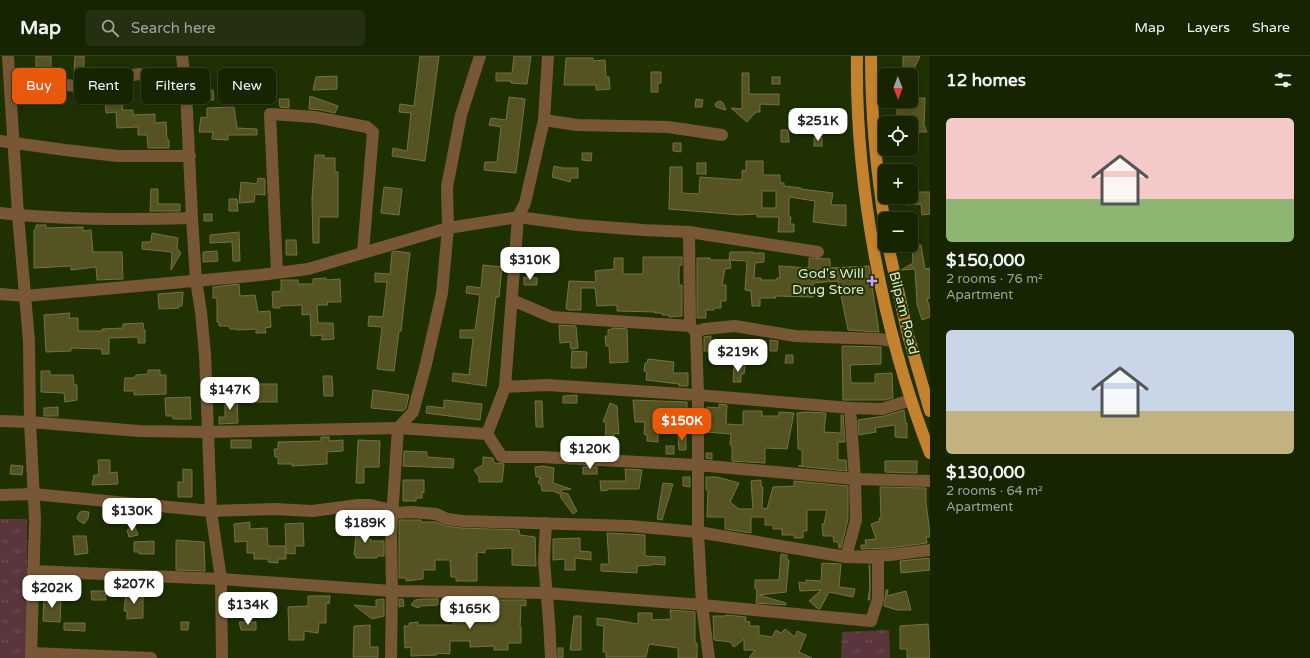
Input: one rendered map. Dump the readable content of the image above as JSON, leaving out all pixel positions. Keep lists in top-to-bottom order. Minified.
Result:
{"streets":{"main road":["Bilpam Road"]},"places":{"health":["God's Will Drug Store"]},"north":"bottom","page":{"header":"Map","search":"Search here","nav":["Map","Layers","Share"],"heading":"12 homes","map_buttons":["+","−"],"chip":["Buy","Rent","Filters","New"],"list":[{"name":"$150,000","note":"2 rooms · 76 m² · Apartment"},{"name":"$130,000","note":"2 rooms · 64 m² · Apartment"}],"price":["$251K","$310K","$219K","$147K","$150K","$120K","$130K","$189K","$207K","$202K","$134K","$165K"]}}
